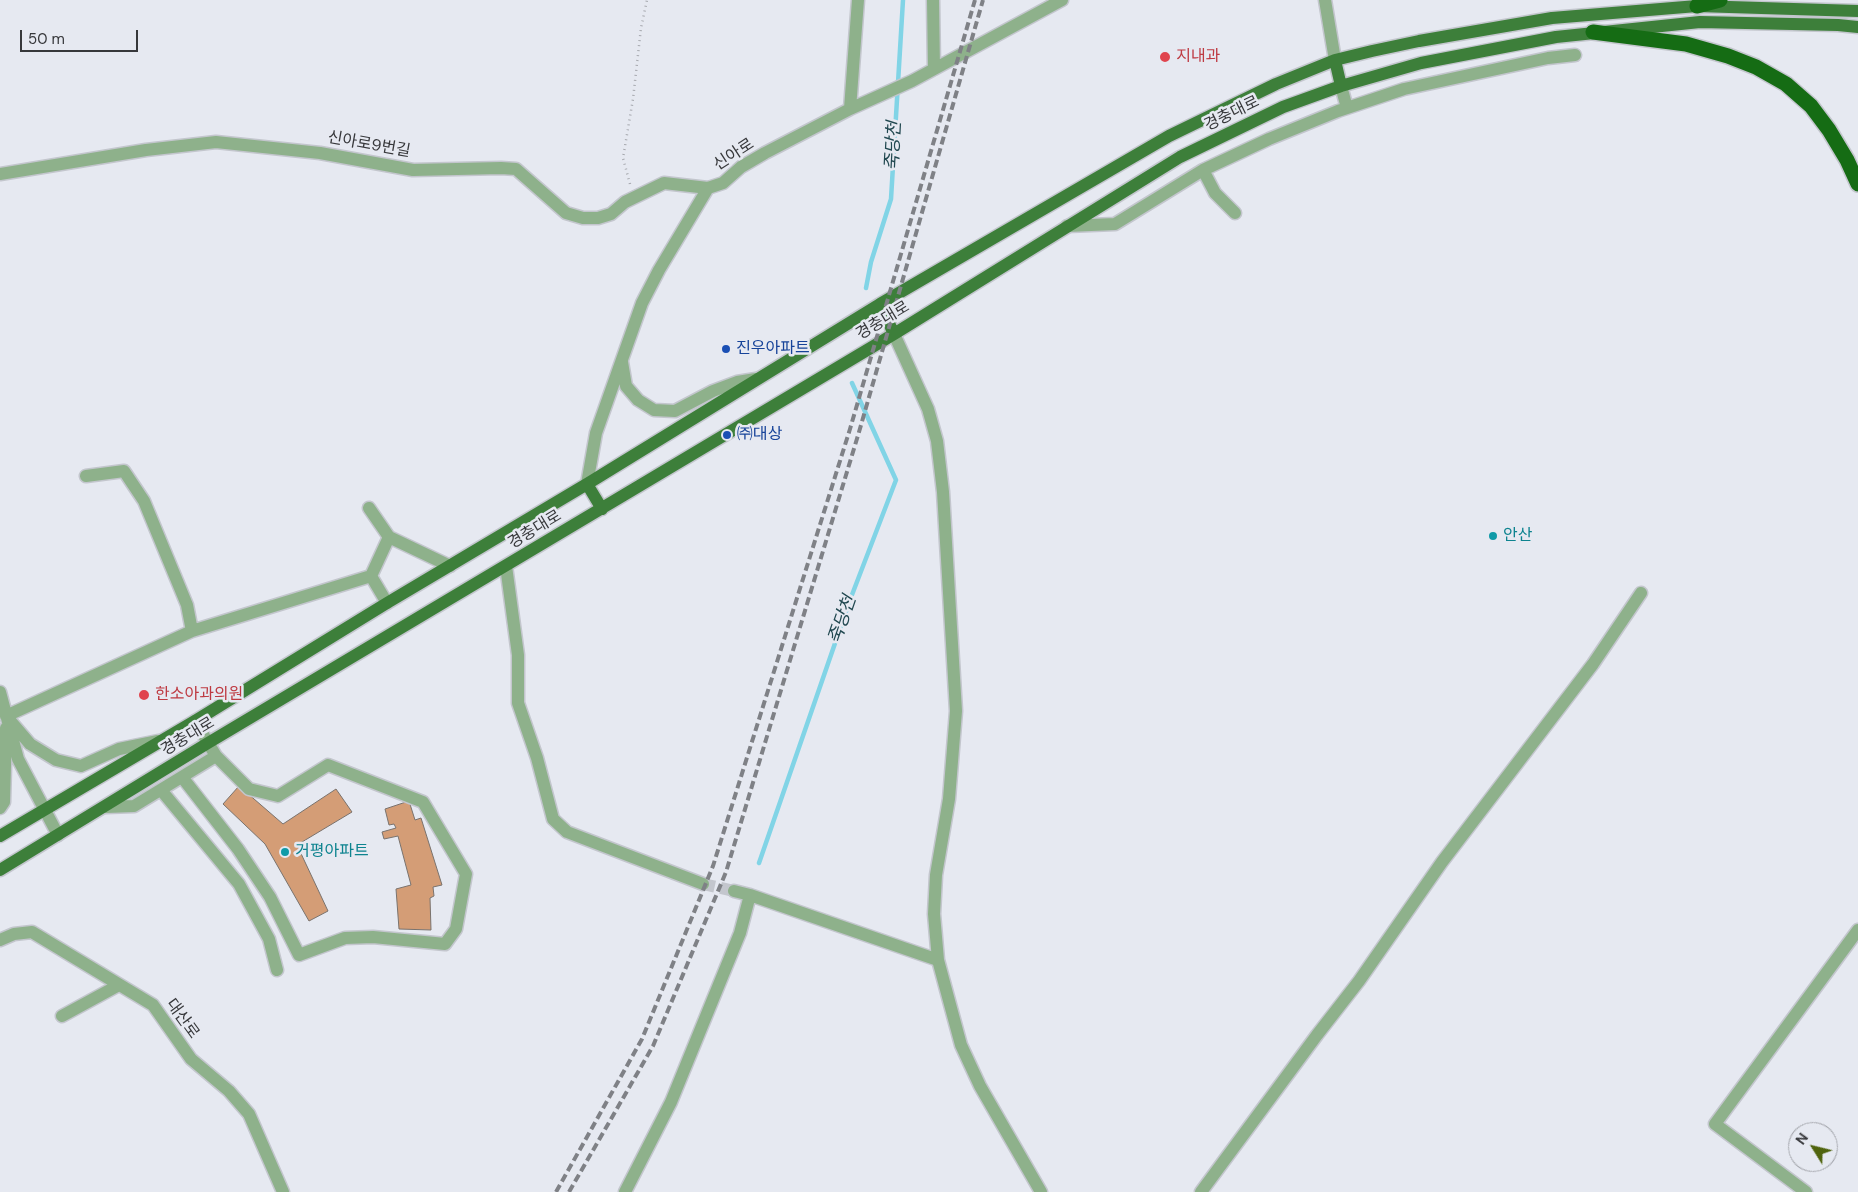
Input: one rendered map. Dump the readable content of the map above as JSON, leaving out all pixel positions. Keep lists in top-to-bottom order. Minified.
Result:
{"streets":{"main road":["경충대로"],"street":["신아로9번길","신아로","대산로"]},"crossings":[["경충대로","신아로"],["신아로9번길","신아로"]],"water":["죽당천"],"places":["지내과","진우아파트","㈜대상","안산","한소아과의원","거평아파트"],"scale_bar":"50 m","north":"top left"}
